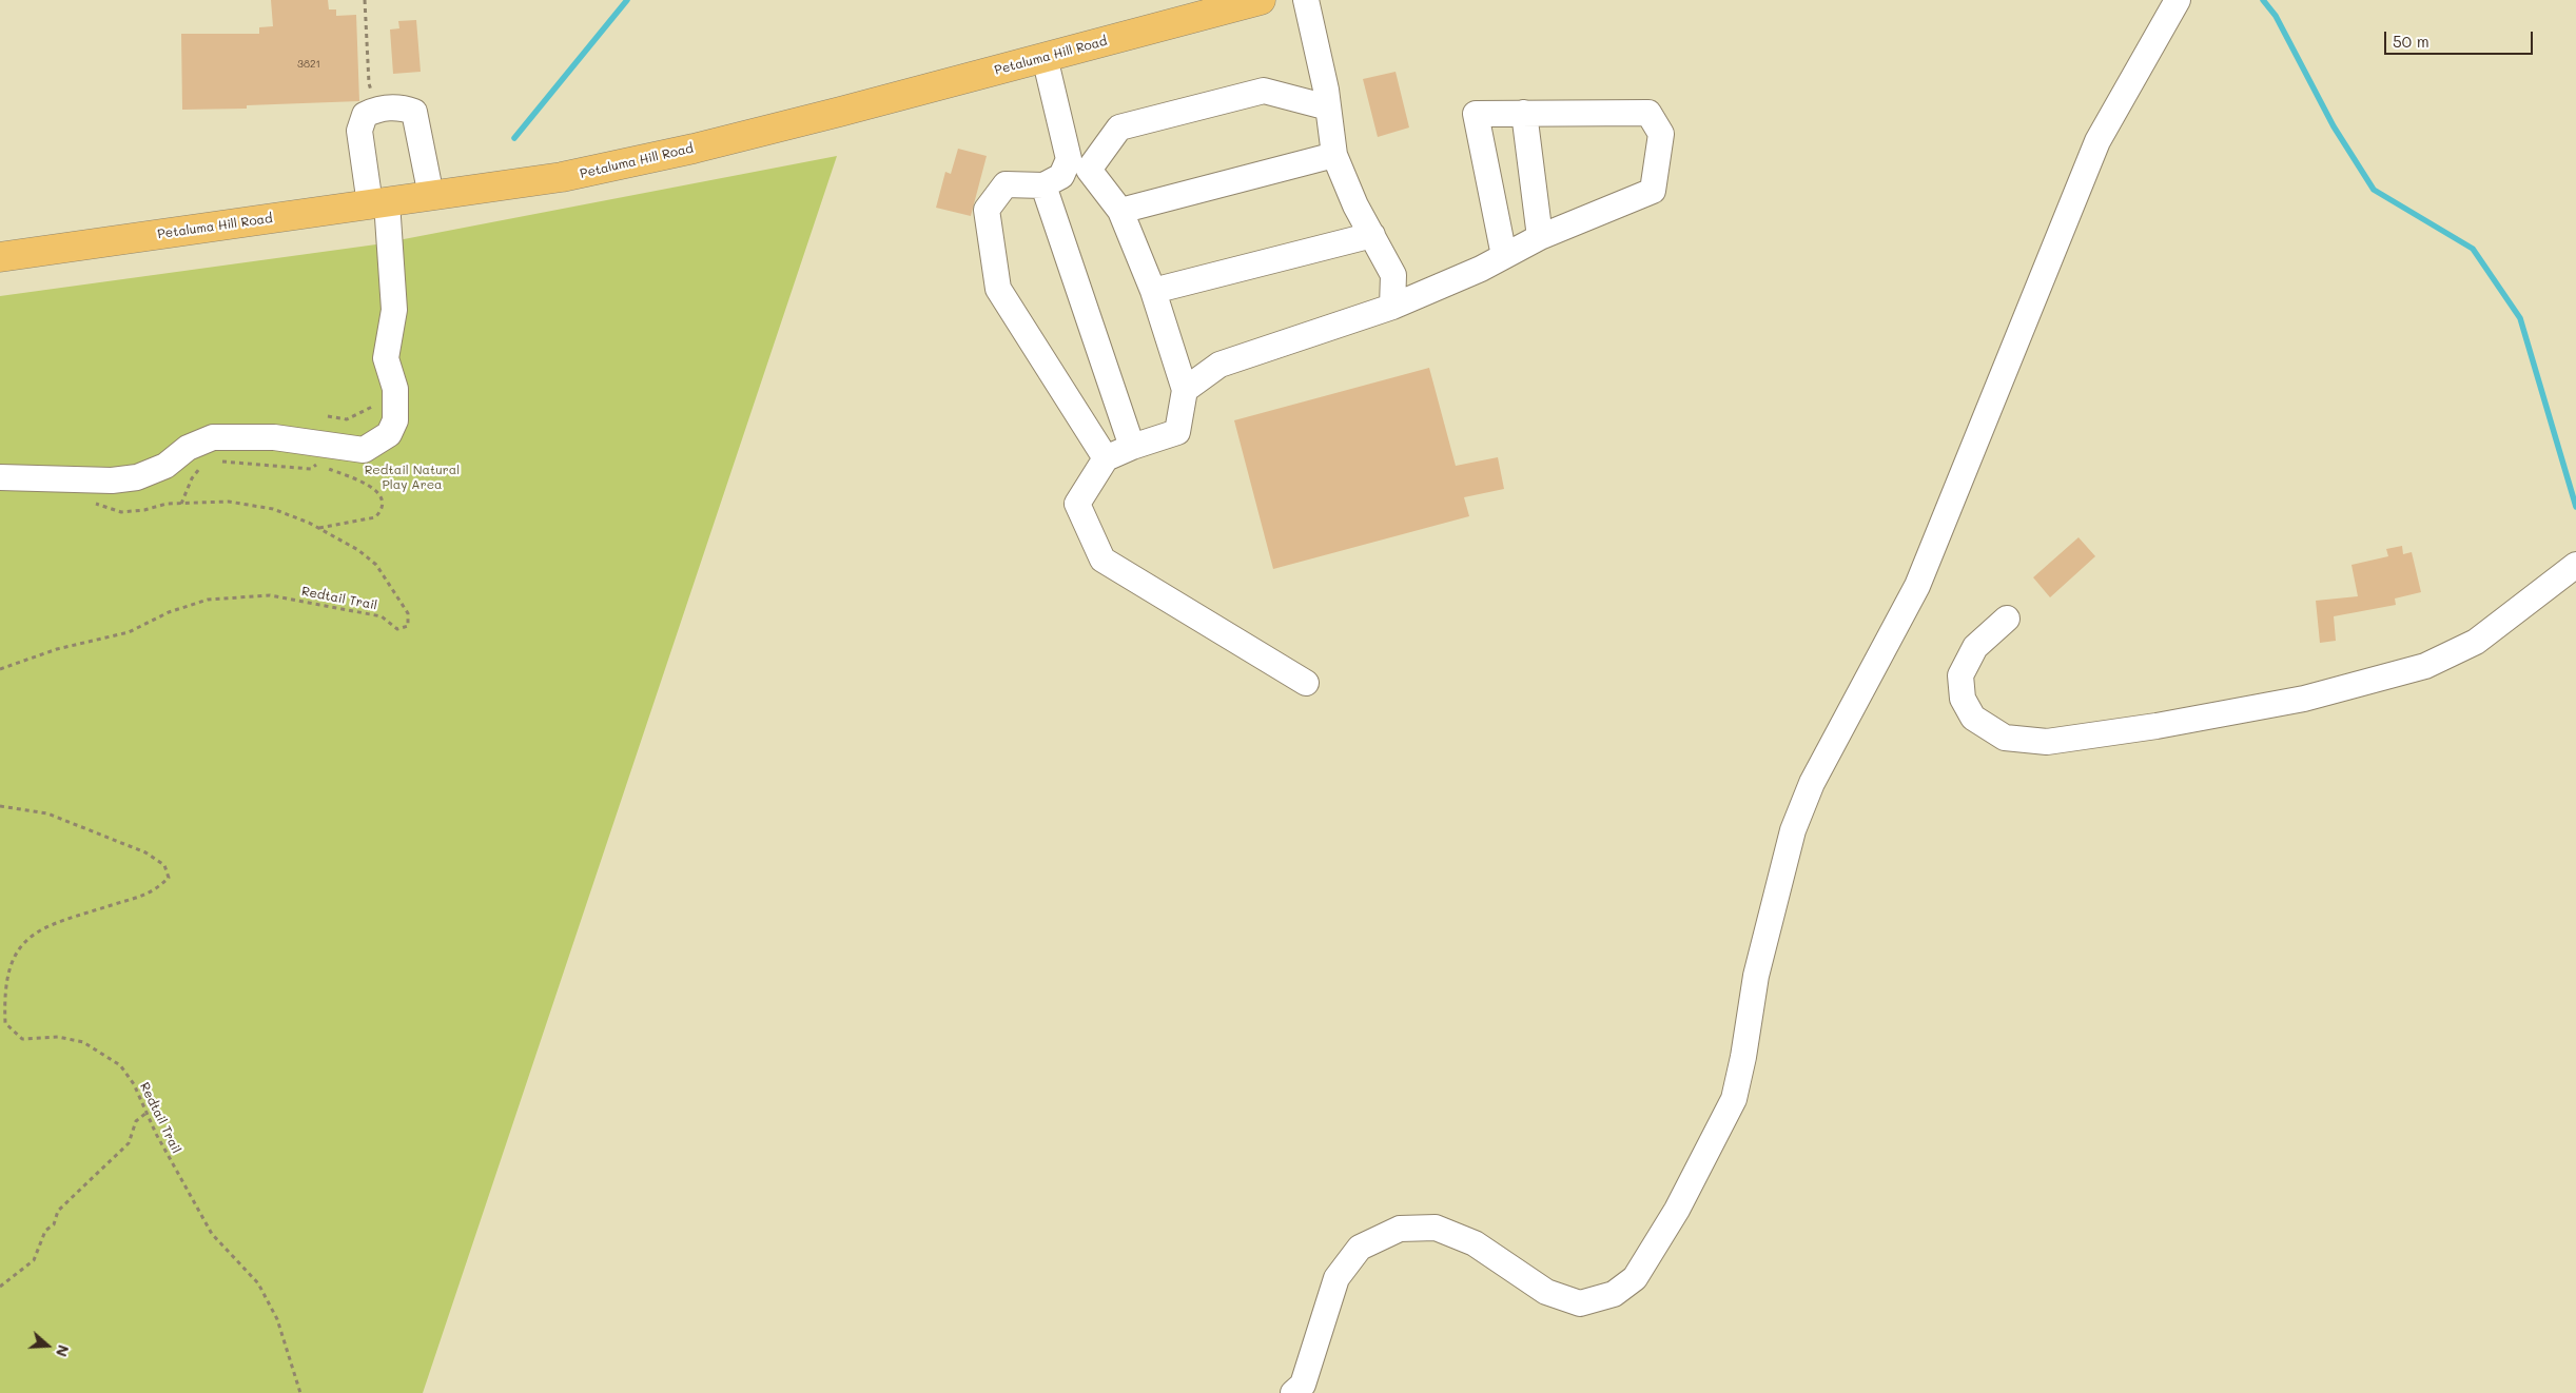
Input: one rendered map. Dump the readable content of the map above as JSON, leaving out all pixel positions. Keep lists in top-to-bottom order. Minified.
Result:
{"streets":{"main road":["Petaluma Hill Road"],"path":["Redtail Trail"]},"parks":["Redtail Natural Play Area"],"house_numbers":["3821"],"scale_bar":"50 m","north":"right"}
